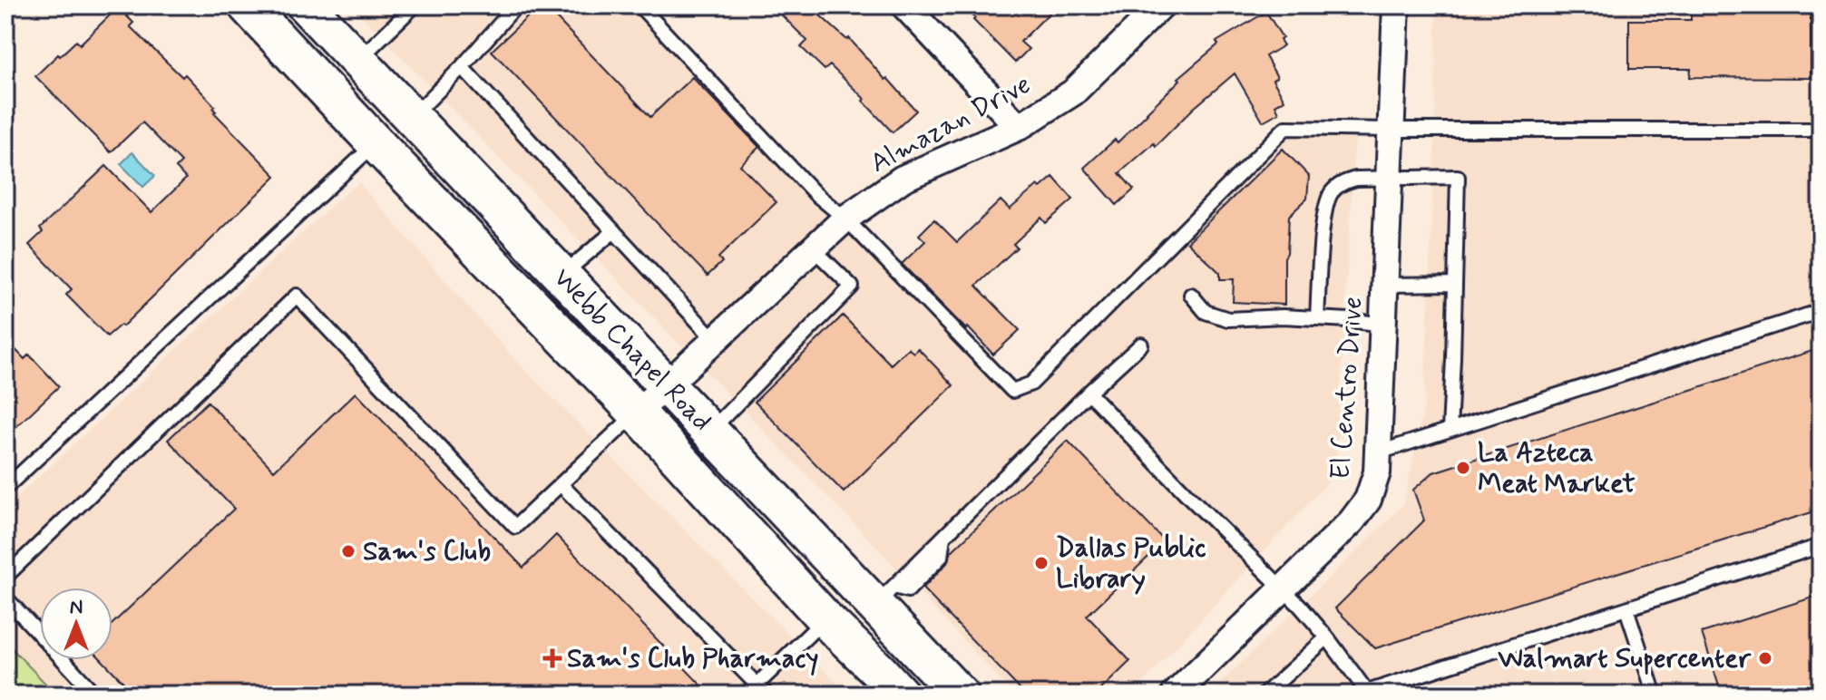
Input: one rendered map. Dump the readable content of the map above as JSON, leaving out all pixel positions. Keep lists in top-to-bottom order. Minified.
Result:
{"streets":{"main road":["Webb Chapel Road"],"street":["Almazan Drive","El Centro Drive"]},"crossings":[["Almazan Drive","Webb Chapel Road"]],"places":{"other":["La Azteca Meat Market","Sam's Club","Dallas Public Library","Walmart Supercenter"],"health":["Sam's Club Pharmacy"]},"north":"top"}
